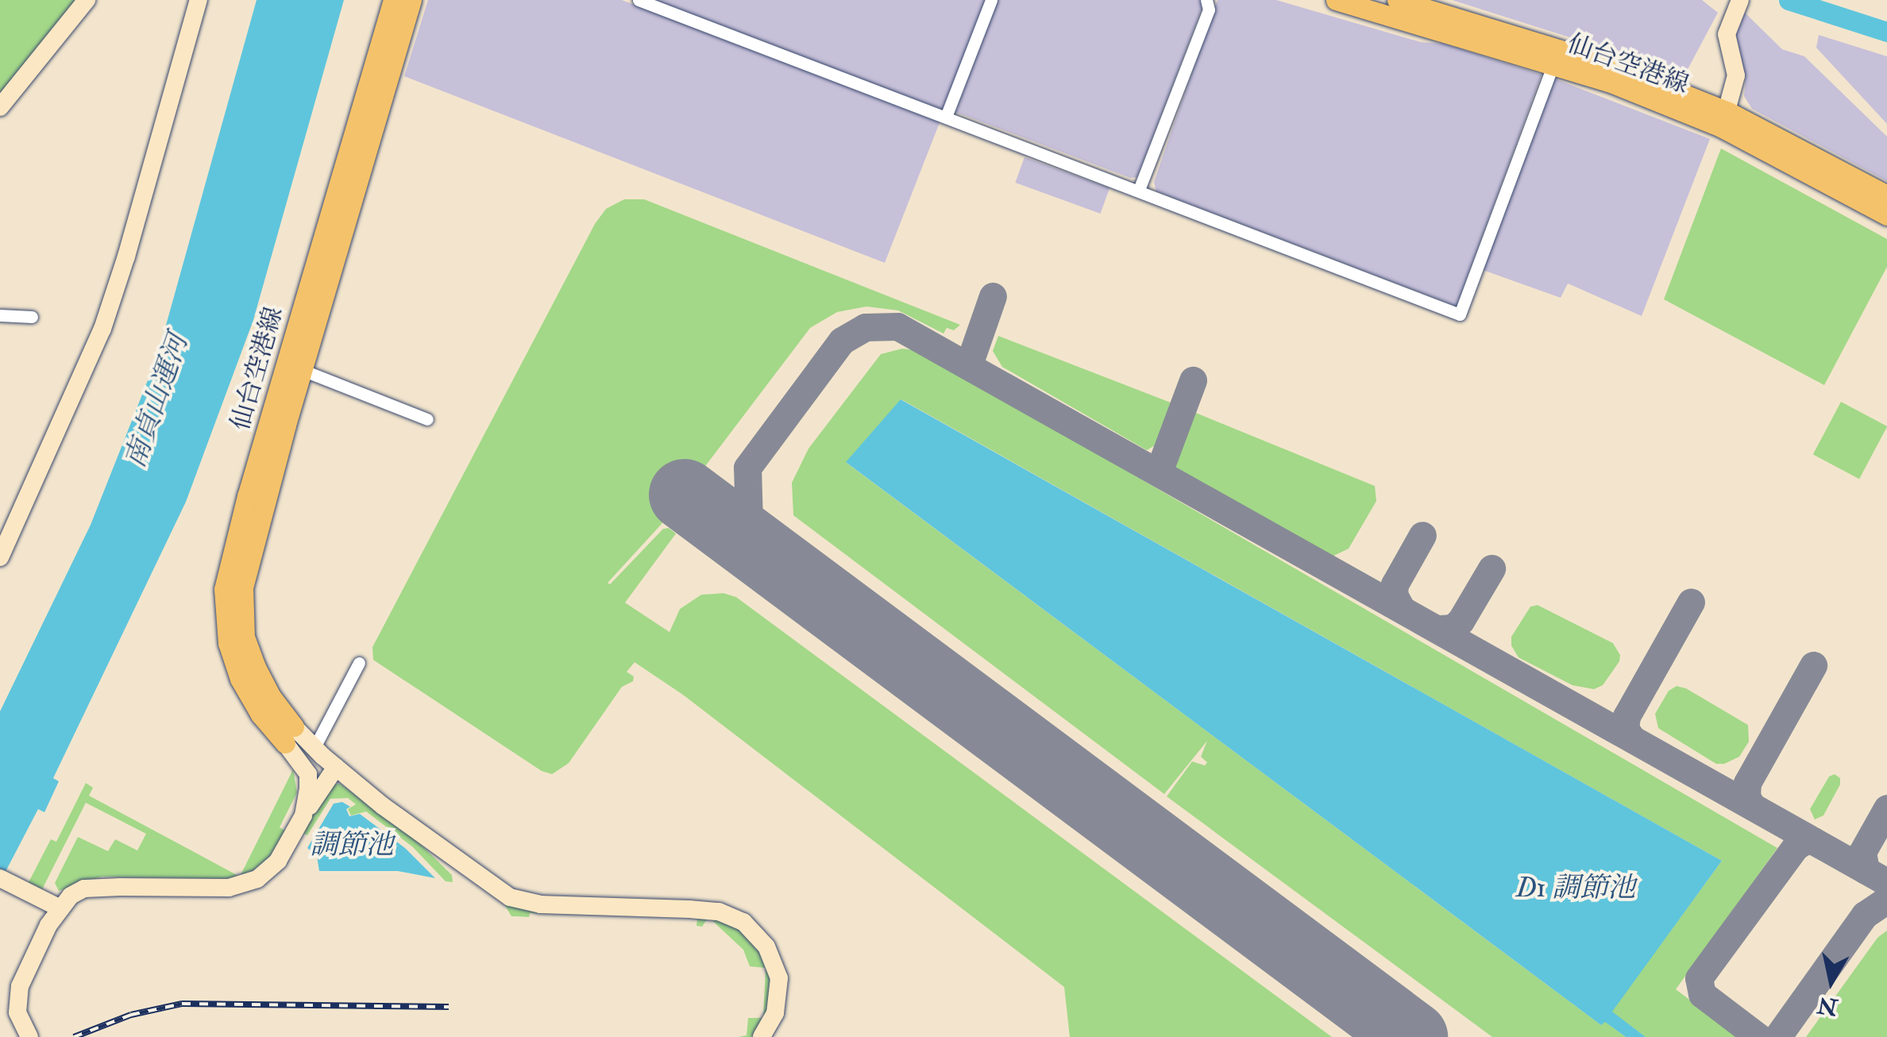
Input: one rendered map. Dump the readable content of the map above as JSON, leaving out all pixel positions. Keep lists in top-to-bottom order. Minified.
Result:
{"streets":{"main road":["仙台空港線"]},"water":["南貞山運河","調節池","D1 調節池"],"north":"bottom"}
